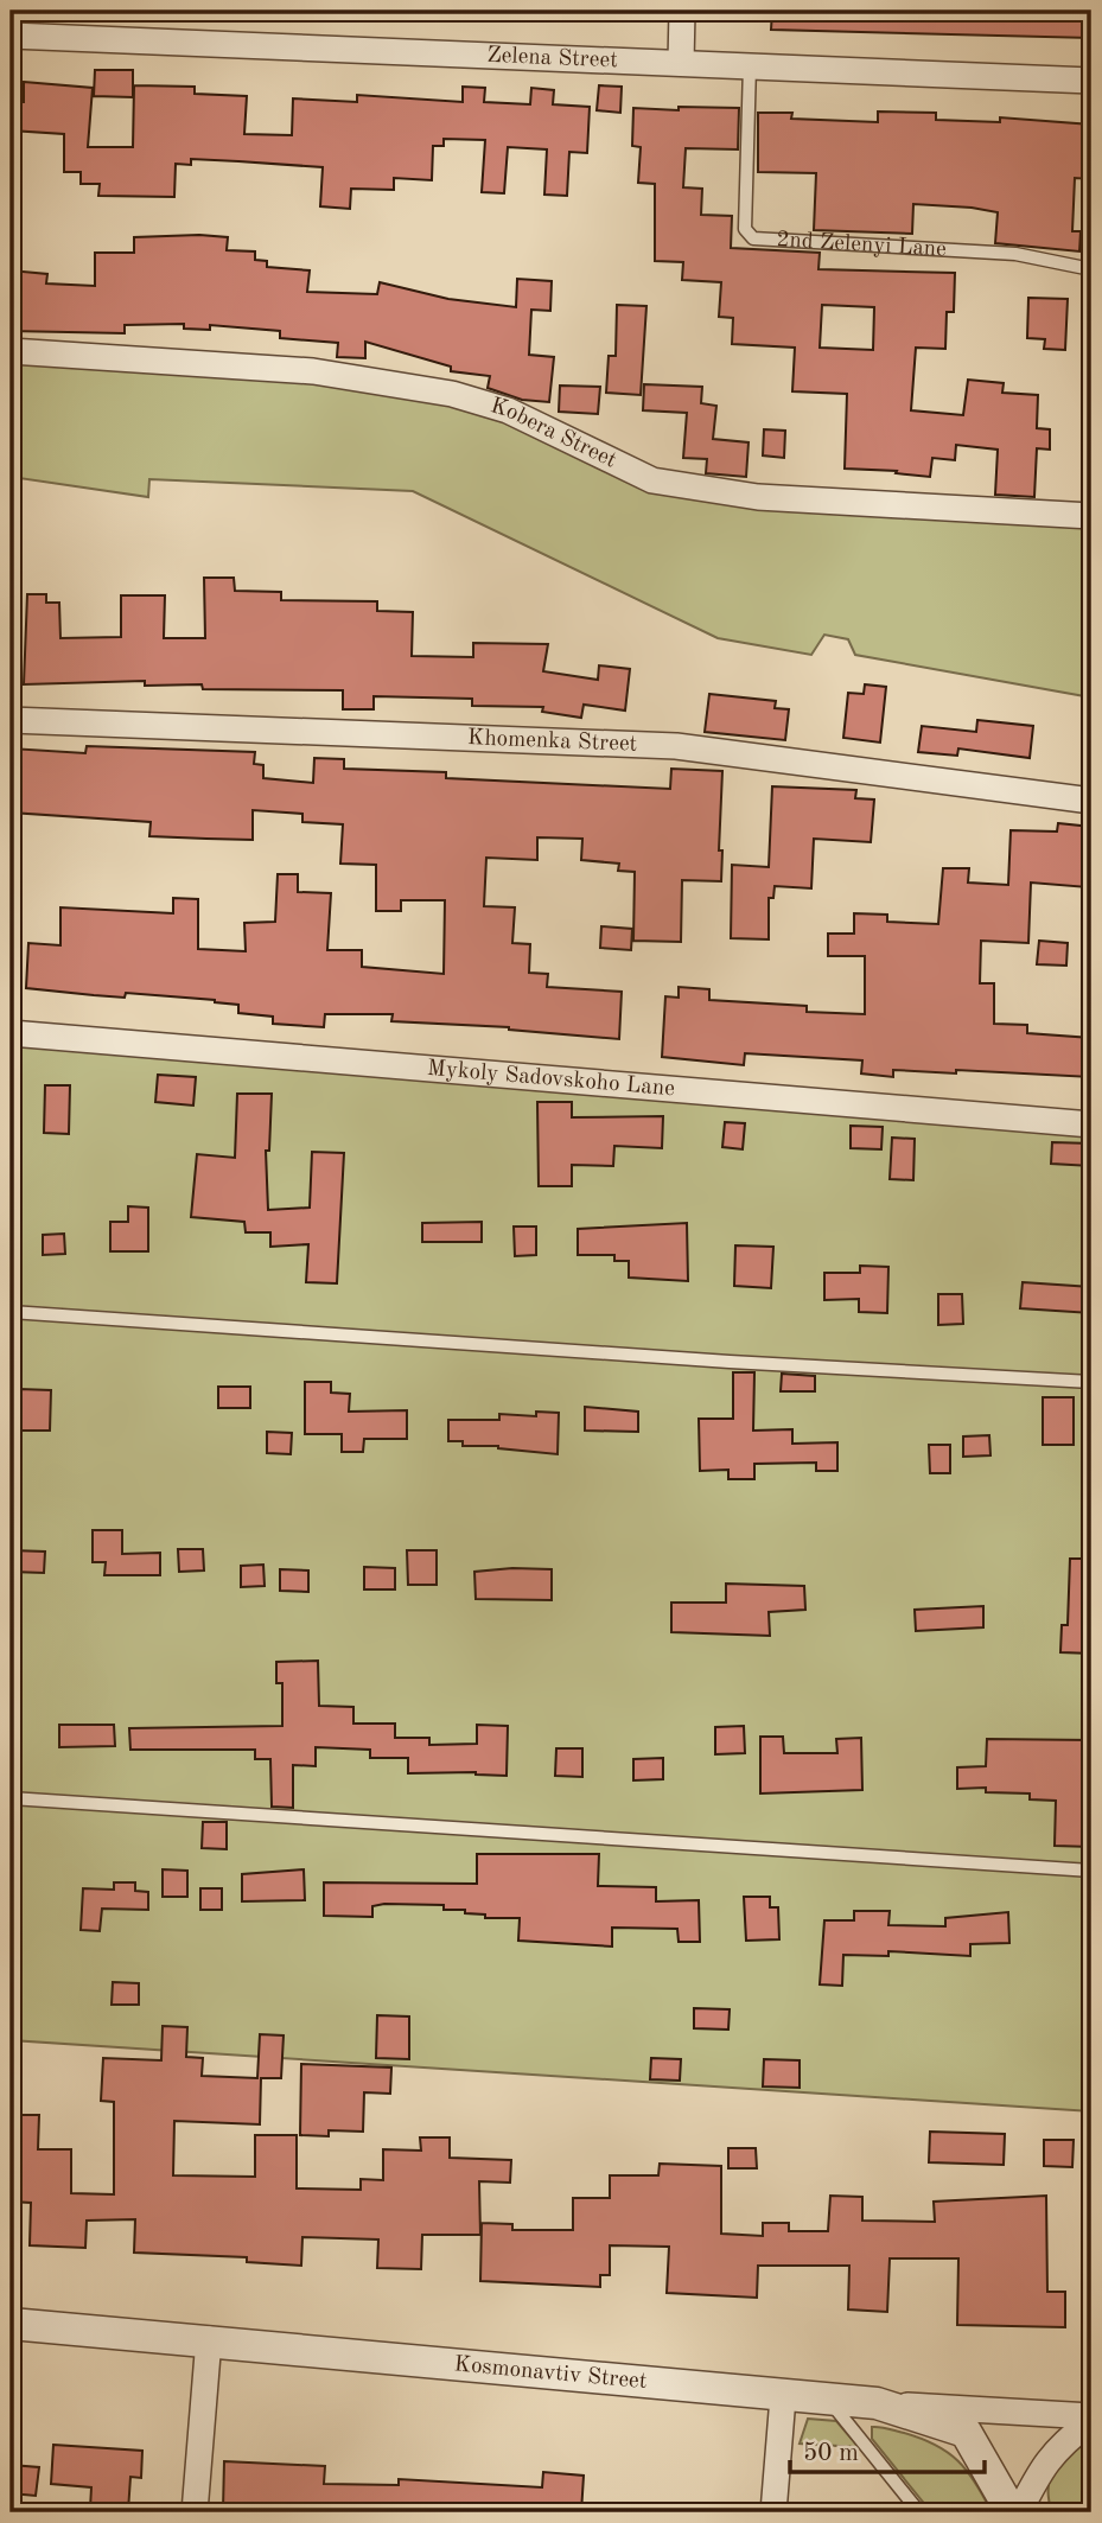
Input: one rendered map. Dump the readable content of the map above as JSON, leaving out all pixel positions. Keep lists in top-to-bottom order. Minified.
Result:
{"streets":{"street":["Zelena Street","Kobera Street","Khomenka Street","Mykoly Sadovskoho Lane","Kosmonavtiv Street"],"lane":["2nd Zelenyi Lane"]},"crossings":[["Zelena Street","2nd Zelenyi Lane"]],"scale_bar":"50 m"}
